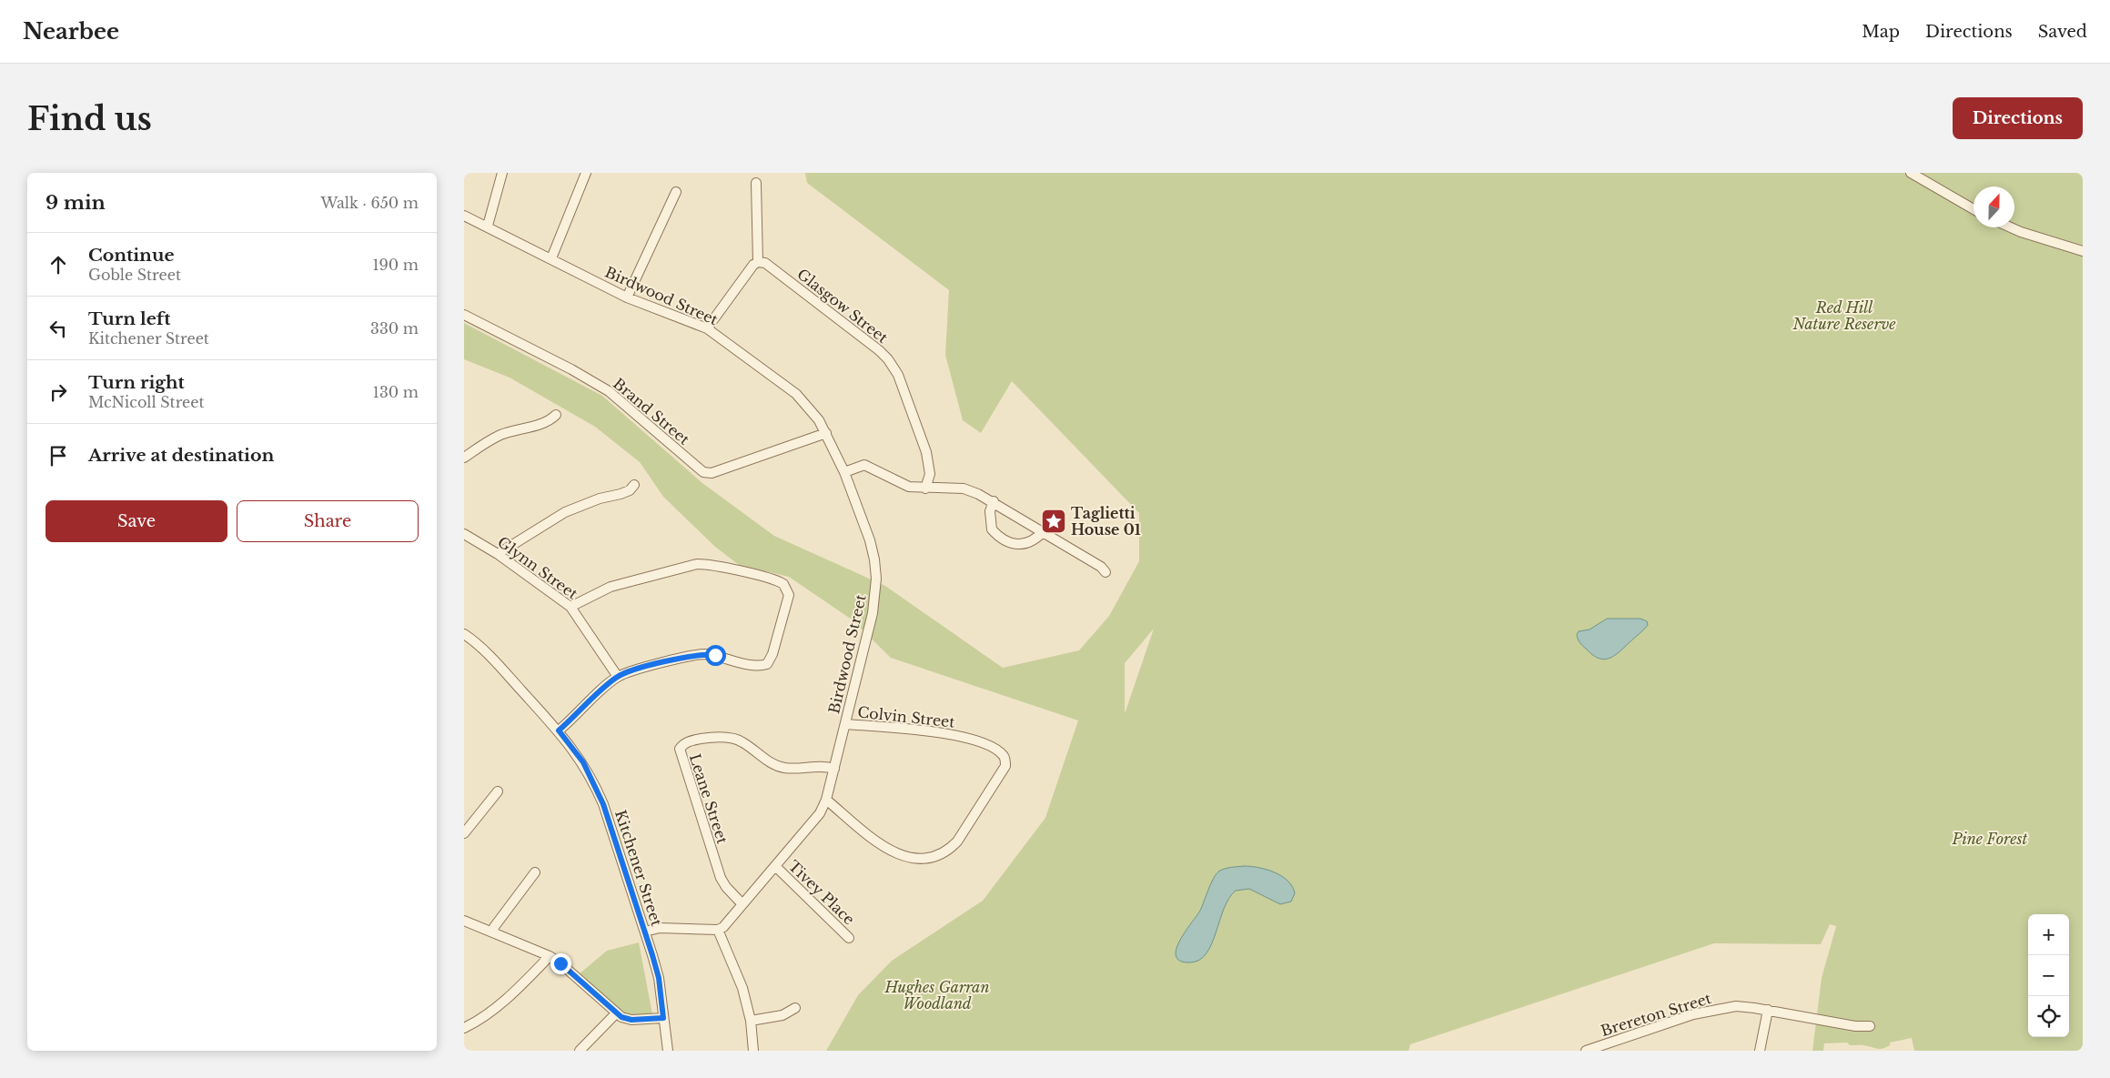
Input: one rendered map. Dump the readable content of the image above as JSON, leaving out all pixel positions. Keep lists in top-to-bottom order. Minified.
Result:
{"streets":{"street":["Birdwood Street","Glasgow Street","Brand Street","Glynn Street","Colvin Street","Leane Street","Kitchener Street","Tivey Place","Brereton Street"]},"crossings":[["Birdwood Street","Brand Street"],["Birdwood Street","Colvin Street"],["Birdwood Street","Leane Street"],["Birdwood Street","Tivey Place"]],"parks":["Red Hill Nature Reserve","Pine Forest","Hughes Garran Woodland"],"places":{"place":["Taglietti House 01"]},"north":"top","page":{"header":"Nearbee","nav":["Map","Directions","Saved"],"buttons":["Directions",["Save","Share"]],"title":"Find us","heading":["9 min","Walk · 650 m"],"list":[["Continue","Goble Street","190 m"],["Turn left","Kitchener Street","330 m"],["Turn right","McNicoll Street","130 m"],"Arrive at destination"],"map_buttons":["+","−"]}}
